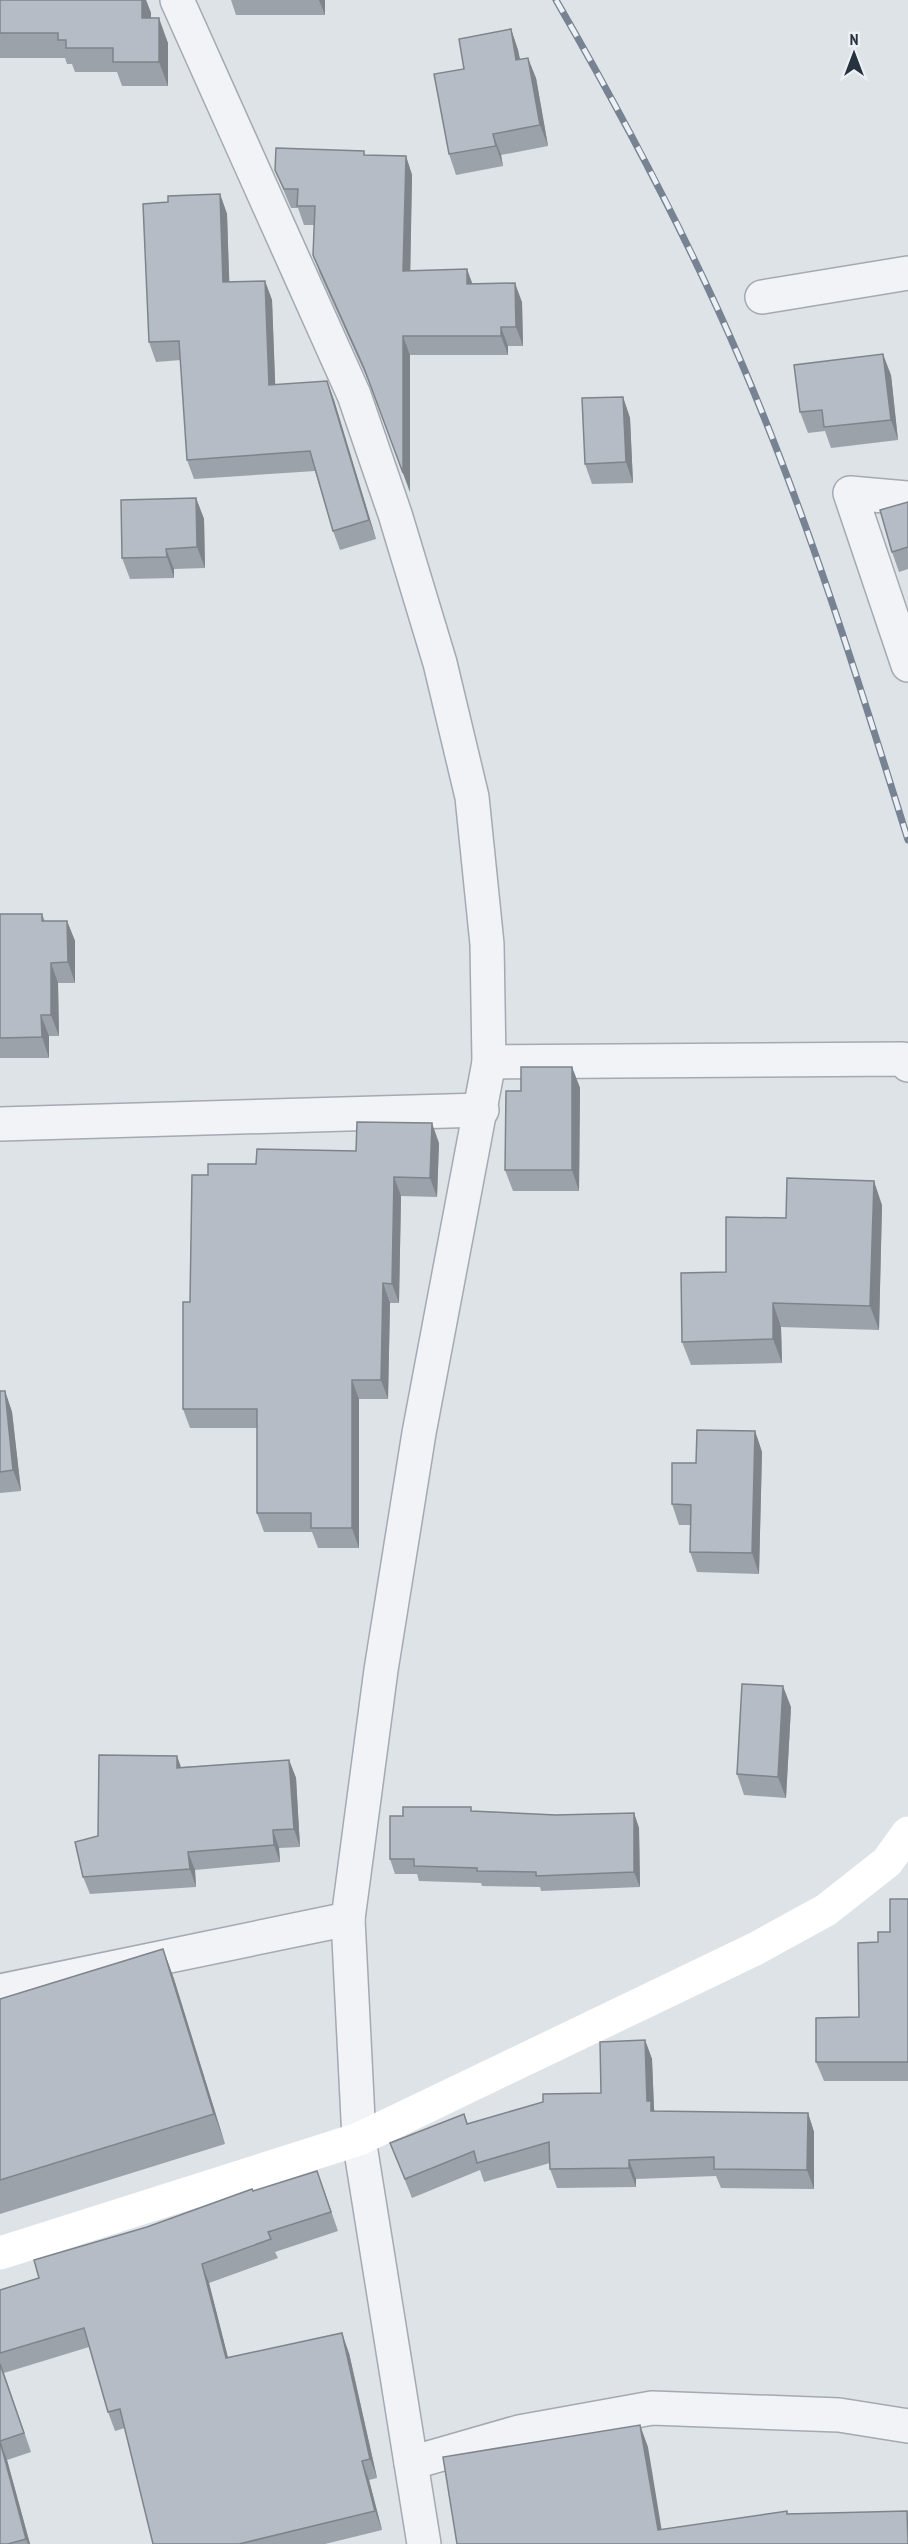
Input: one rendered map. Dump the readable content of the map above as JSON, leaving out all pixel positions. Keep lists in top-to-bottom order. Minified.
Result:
{"north":"top"}
